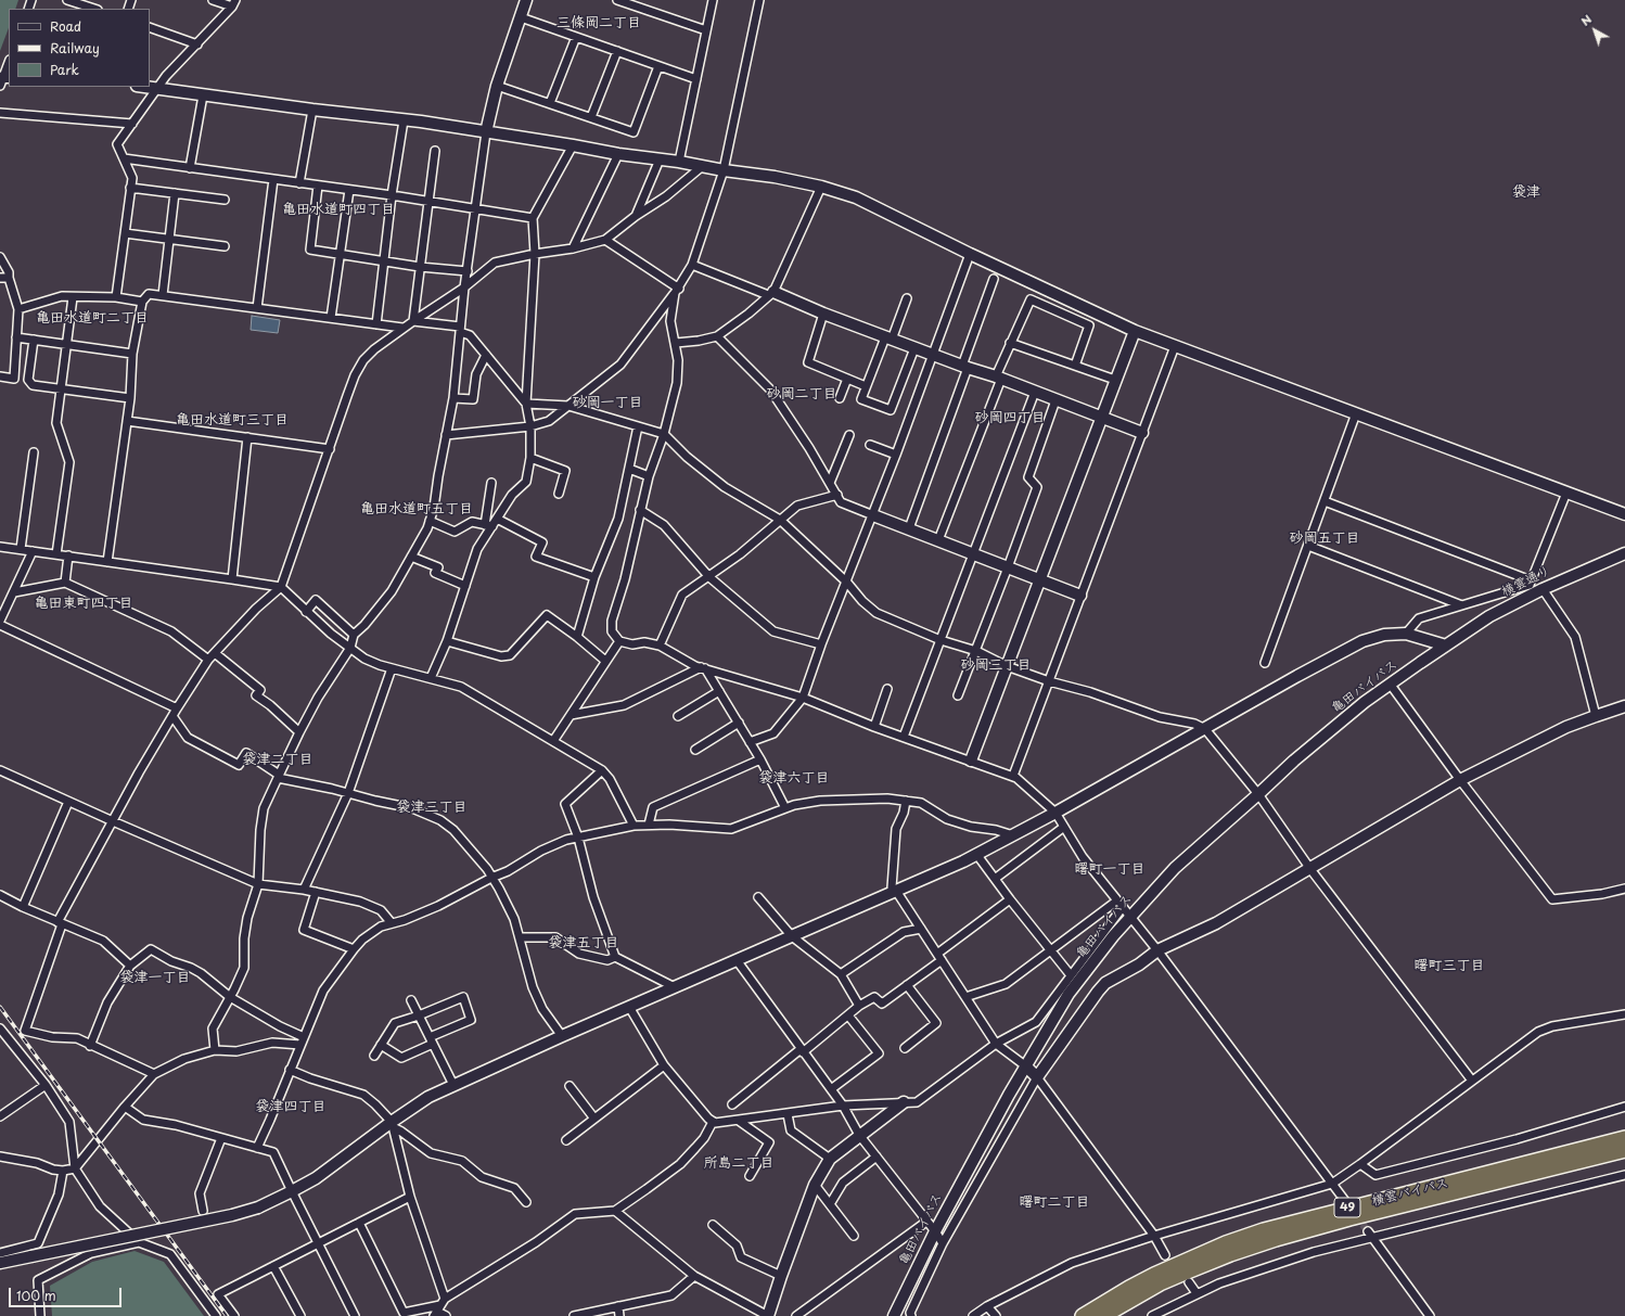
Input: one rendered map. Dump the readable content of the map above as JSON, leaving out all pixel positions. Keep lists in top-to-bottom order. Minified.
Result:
{"streets":{"highway":["横雲バイパス","49"],"street":["横雲通り","亀田バイパス"]},"crossings":[["横雲通り","亀田バイパス"]],"districts":["三條岡二丁目","袋津","亀田水道町四丁目","亀田水道町二丁目","砂岡二丁目","砂岡一丁目","砂岡四丁目","亀田水道町三丁目","亀田水道町五丁目","砂岡五丁目","亀田東町四丁目","砂岡三丁目","袋津二丁目","袋津六丁目","袋津三丁目","曙町一丁目","袋津五丁目","曙町三丁目","袋津一丁目","袋津四丁目","所島二丁目","曙町二丁目"],"legend":["Road","Railway","Park"],"scale_bar":"100 m","north":"top left"}
